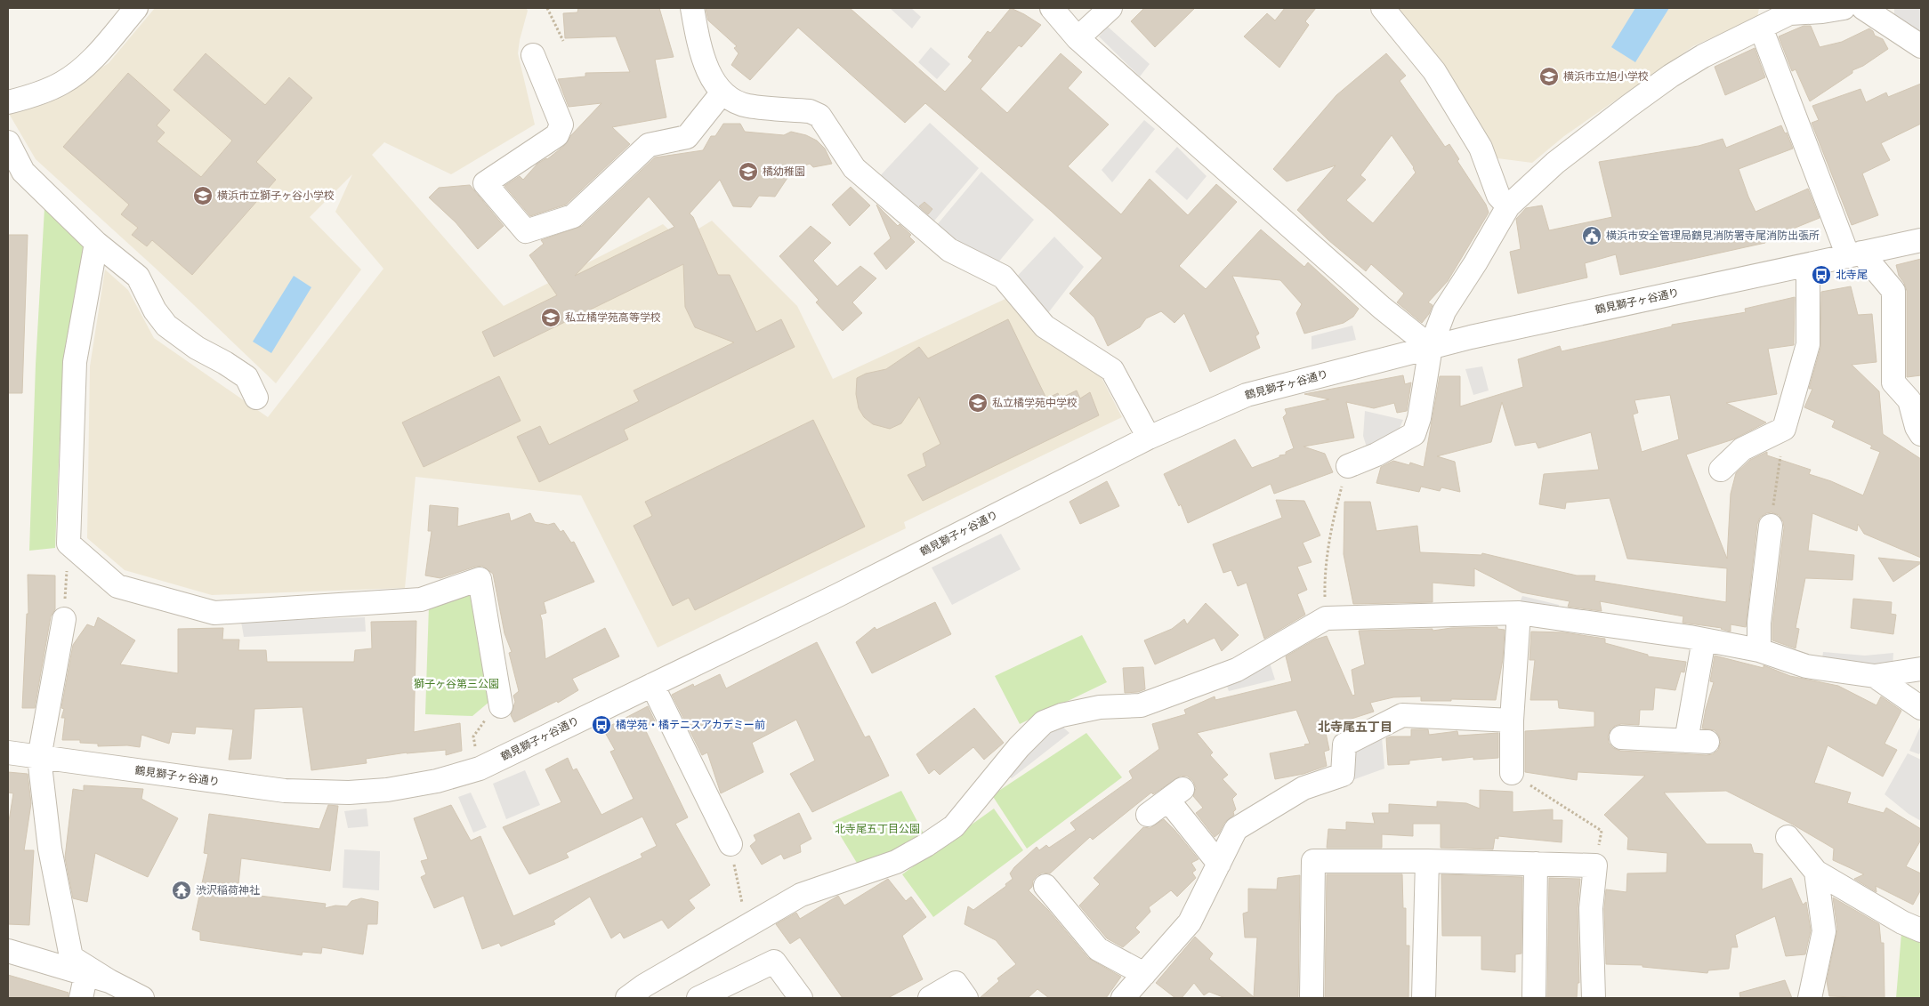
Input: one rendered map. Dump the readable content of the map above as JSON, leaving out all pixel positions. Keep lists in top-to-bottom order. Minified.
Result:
{"streets":{"street":["鶴見獅子ヶ谷通り"]},"districts":["北寺尾五丁目"],"parks":["獅子ヶ谷第三公園","北寺尾五丁目公園"],"places":{"school or university":["横浜市立旭小学校","橘幼稚園","横浜市立獅子ヶ谷小学校","私立橘学苑高等学校","私立橘学苑中学校"],"public building":["横浜市安全管理局鶴見消防署寺尾消防出張所"],"bus stop":["北寺尾","橘学苑・橘テニスアカデミー前"],"temple":["渋沢稲荷神社"]}}
